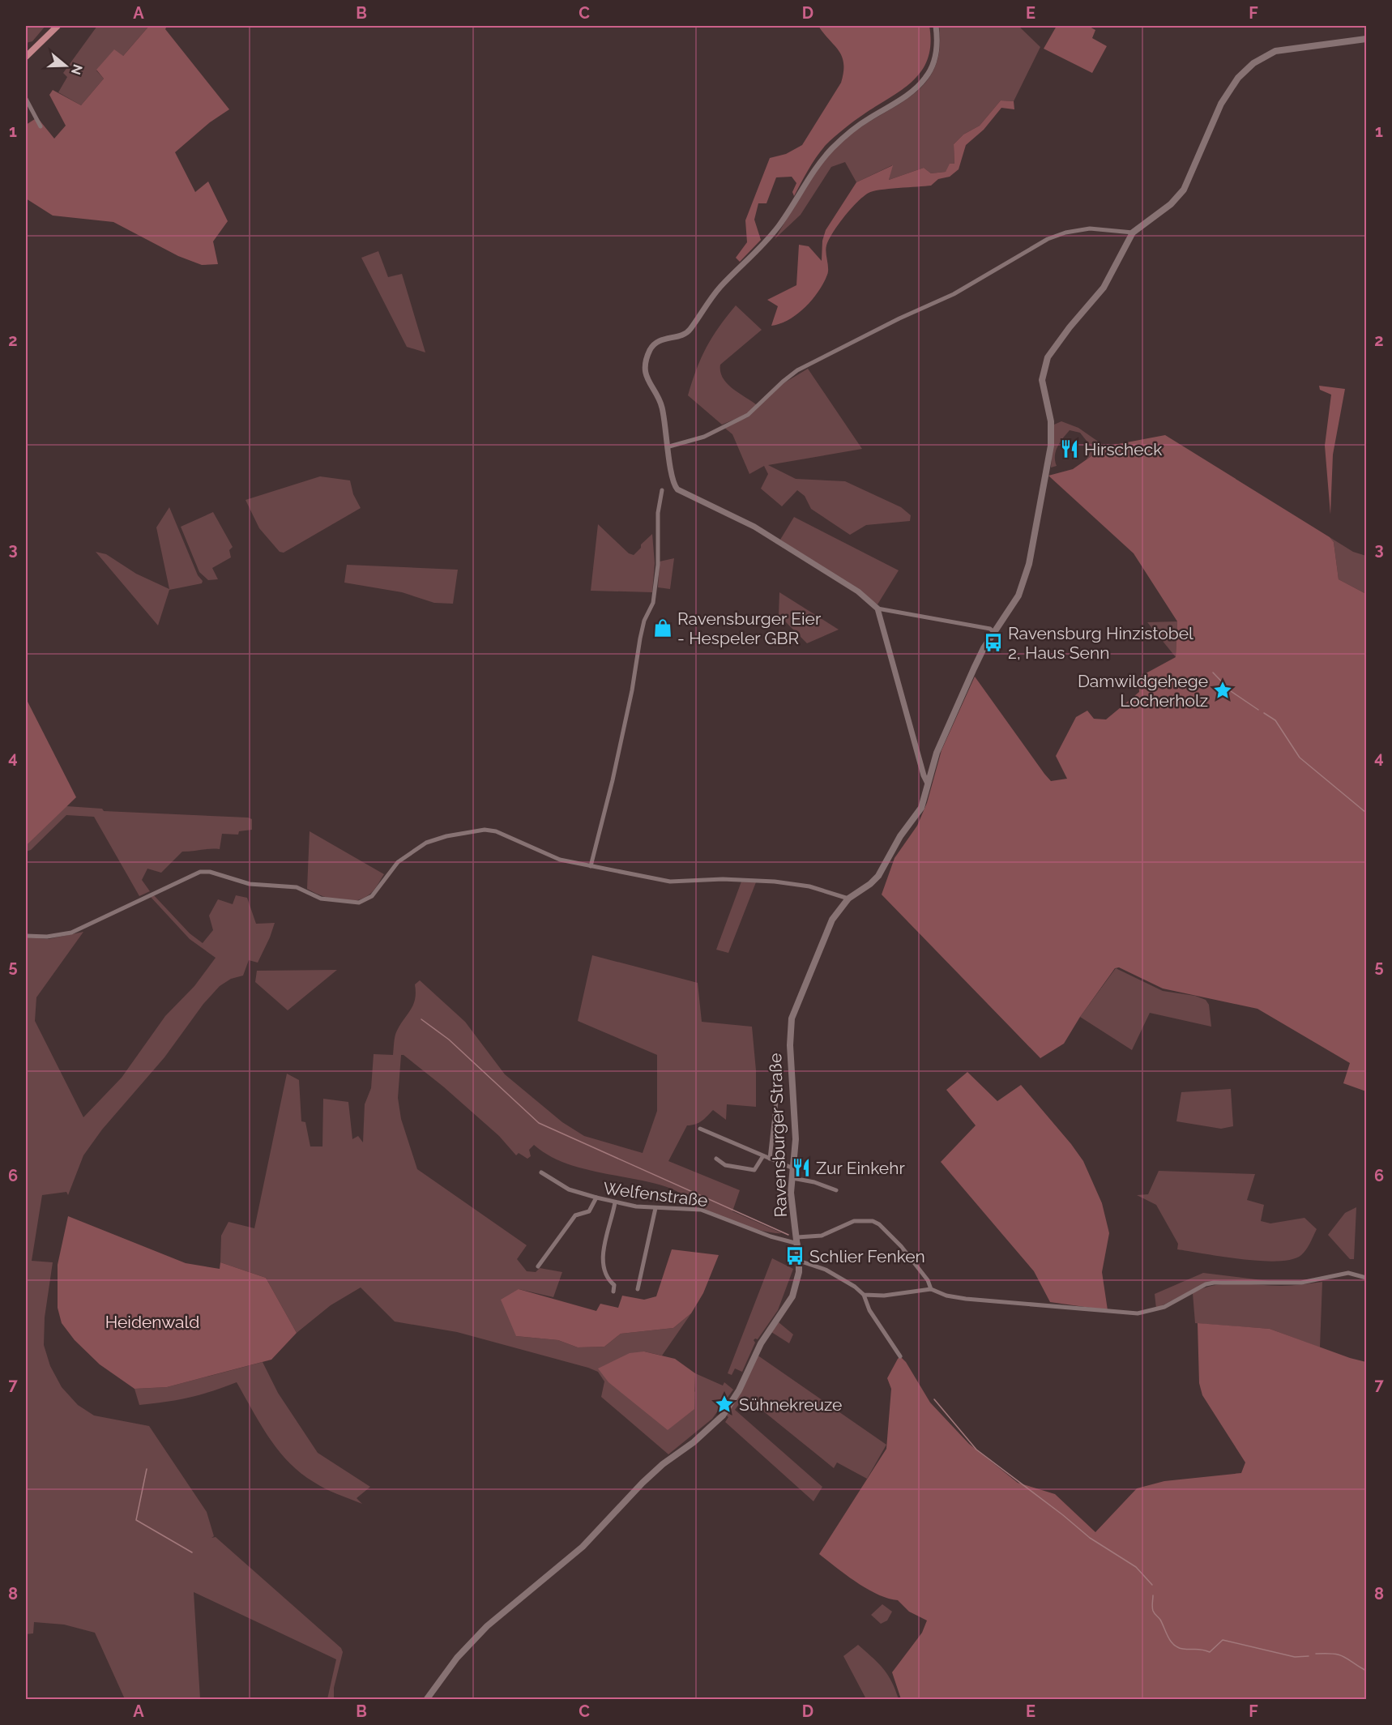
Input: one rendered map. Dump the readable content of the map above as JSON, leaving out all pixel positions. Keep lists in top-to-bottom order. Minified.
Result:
{"streets":{"main road":["Ravensburger Straße"],"street":["Welfenstraße"]},"crossings":[["Ravensburger Straße","Welfenstraße"]],"parks":["Heidenwald"],"places":{"restaurant":["Hirscheck","Zur Einkehr"],"shop":["Ravensburger Eier - Hespeler GBR"],"bus stop":["Ravensburg Hinzistobel 2, Haus Senn","Schlier Fenken"],"place":["Damwildgehege Locherholz","Sühnekreuze"]},"north":"right","grid":{"columns":["A","B","C","D","E","F"],"rows":["1","2","3","4","5","6","7","8"]}}
